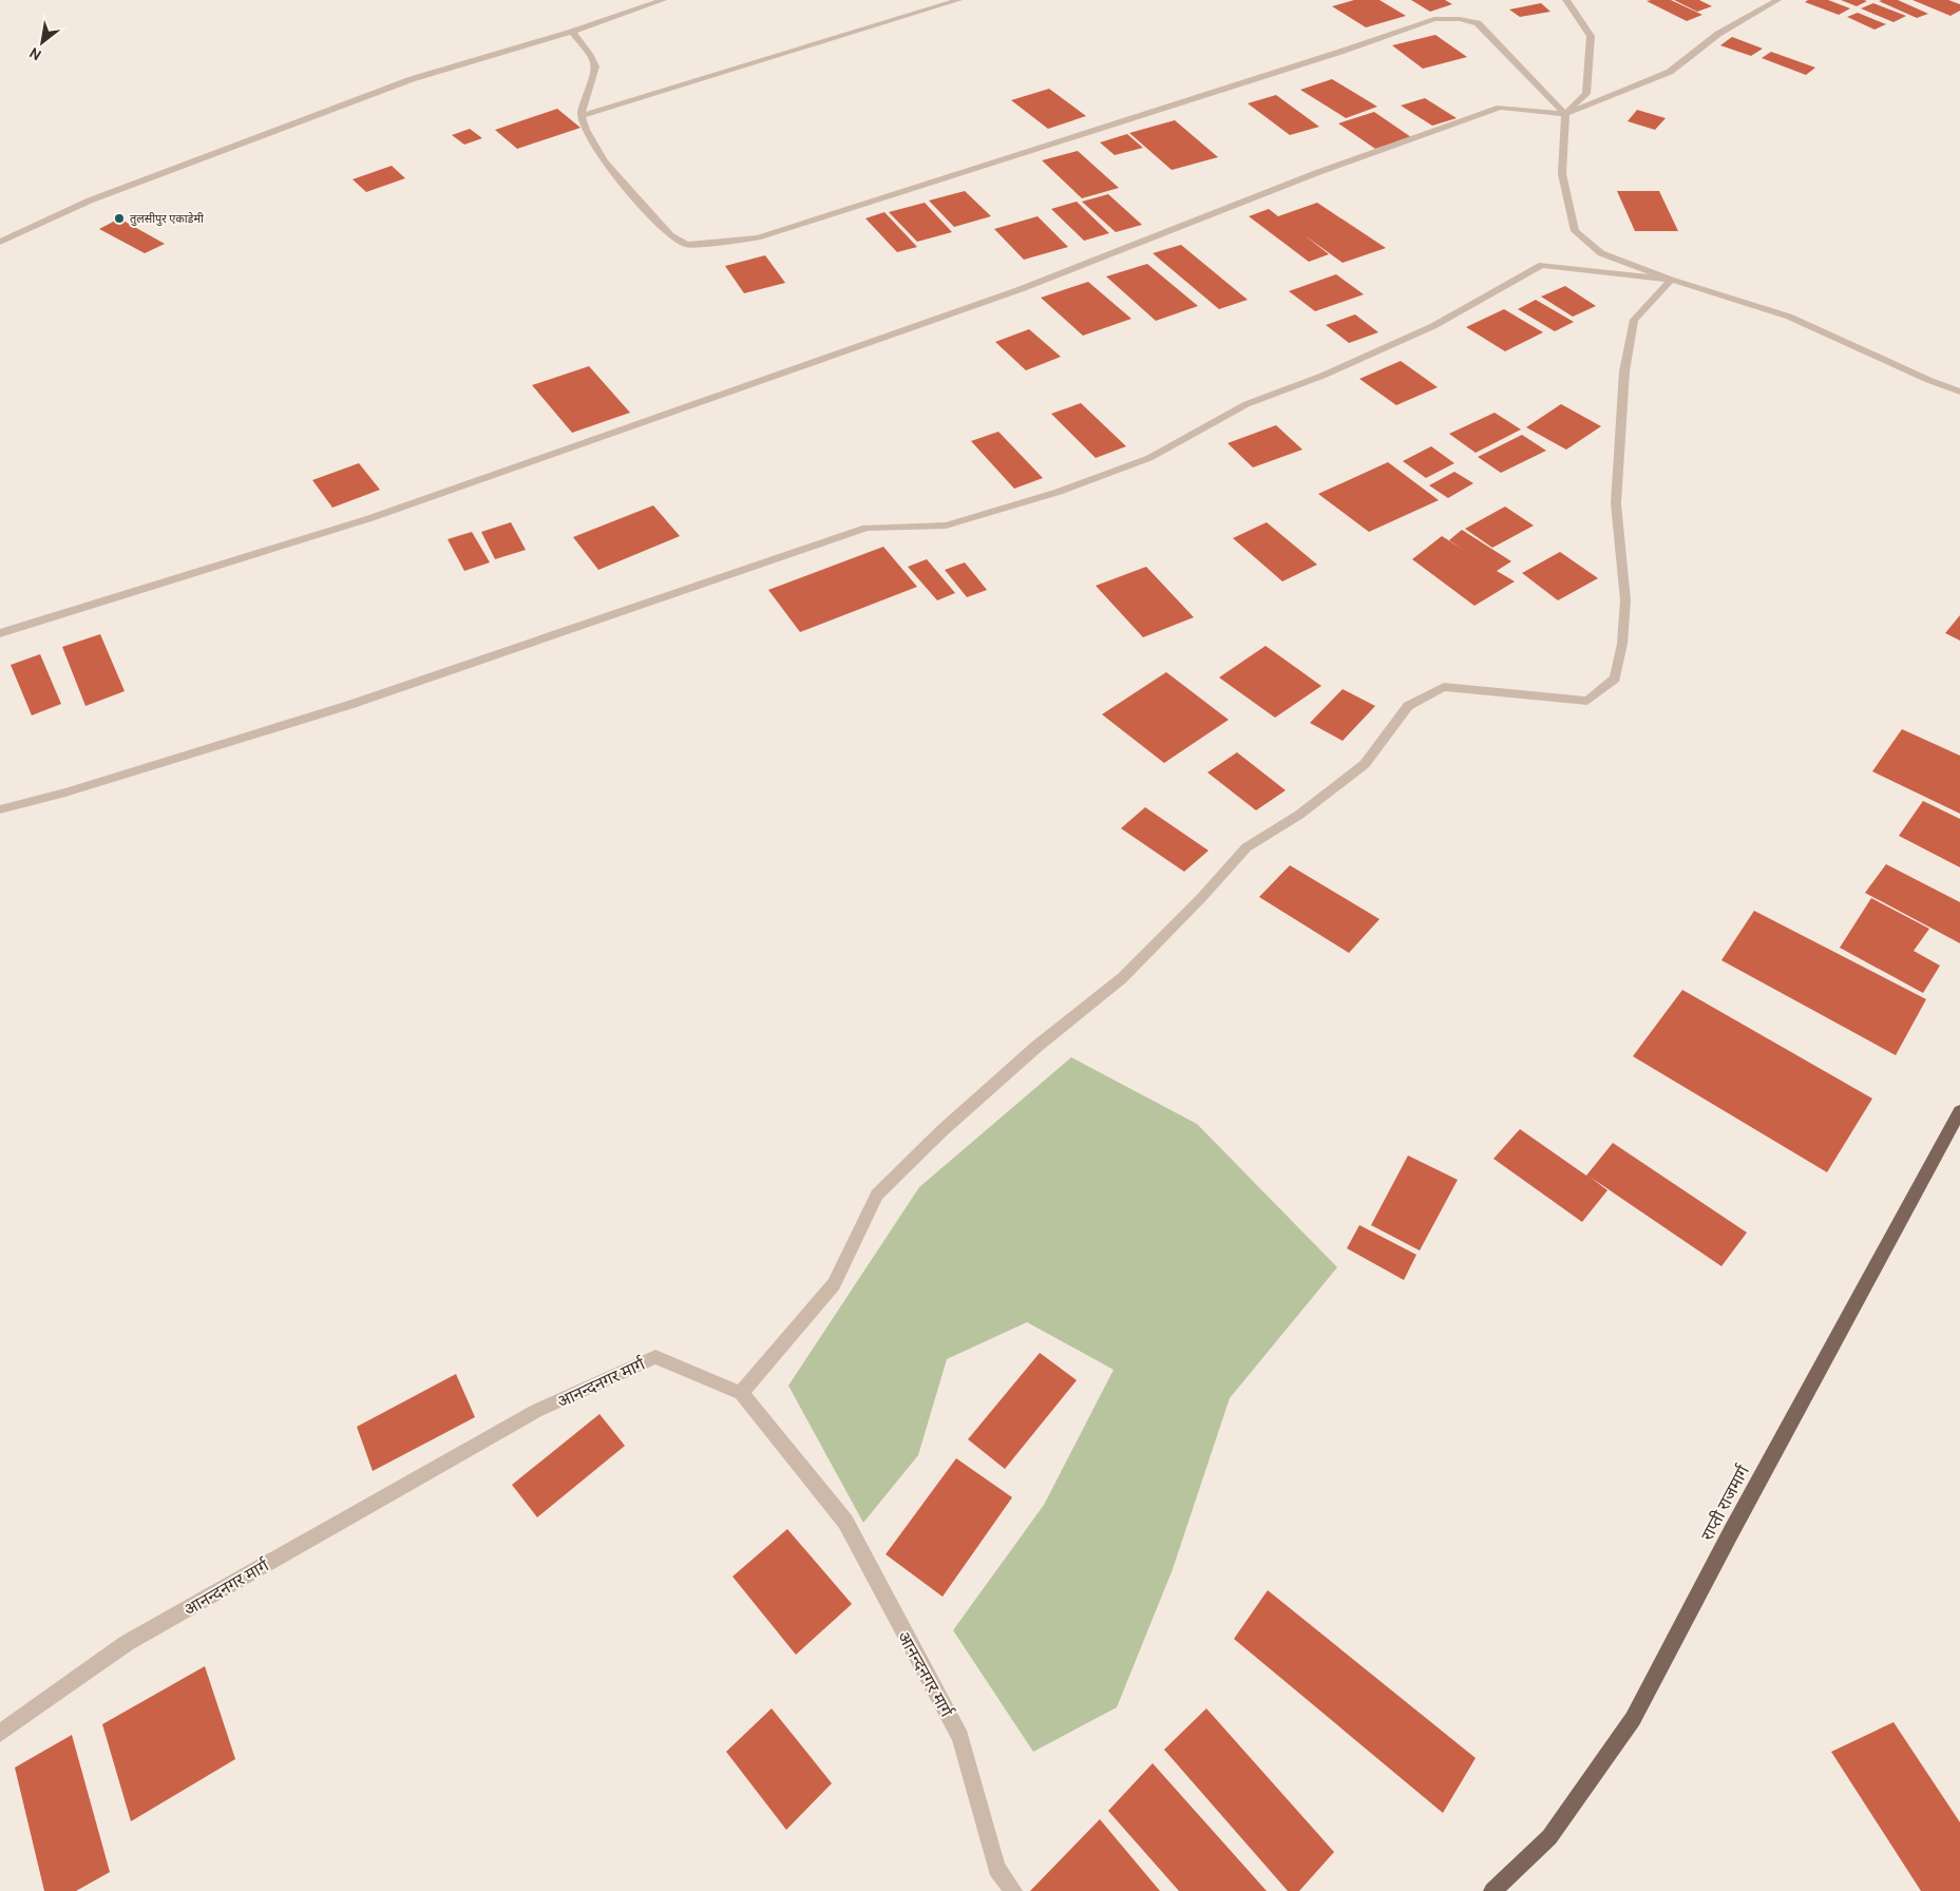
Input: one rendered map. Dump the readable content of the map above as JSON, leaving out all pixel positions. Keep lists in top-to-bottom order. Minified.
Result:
{"streets":{"main road":["राप्ती राजमार्ग"],"street":["आनन्दनगर मार्ग"]},"places":["तुलसीपुर एकाडेमी"],"north":"bottom left"}
